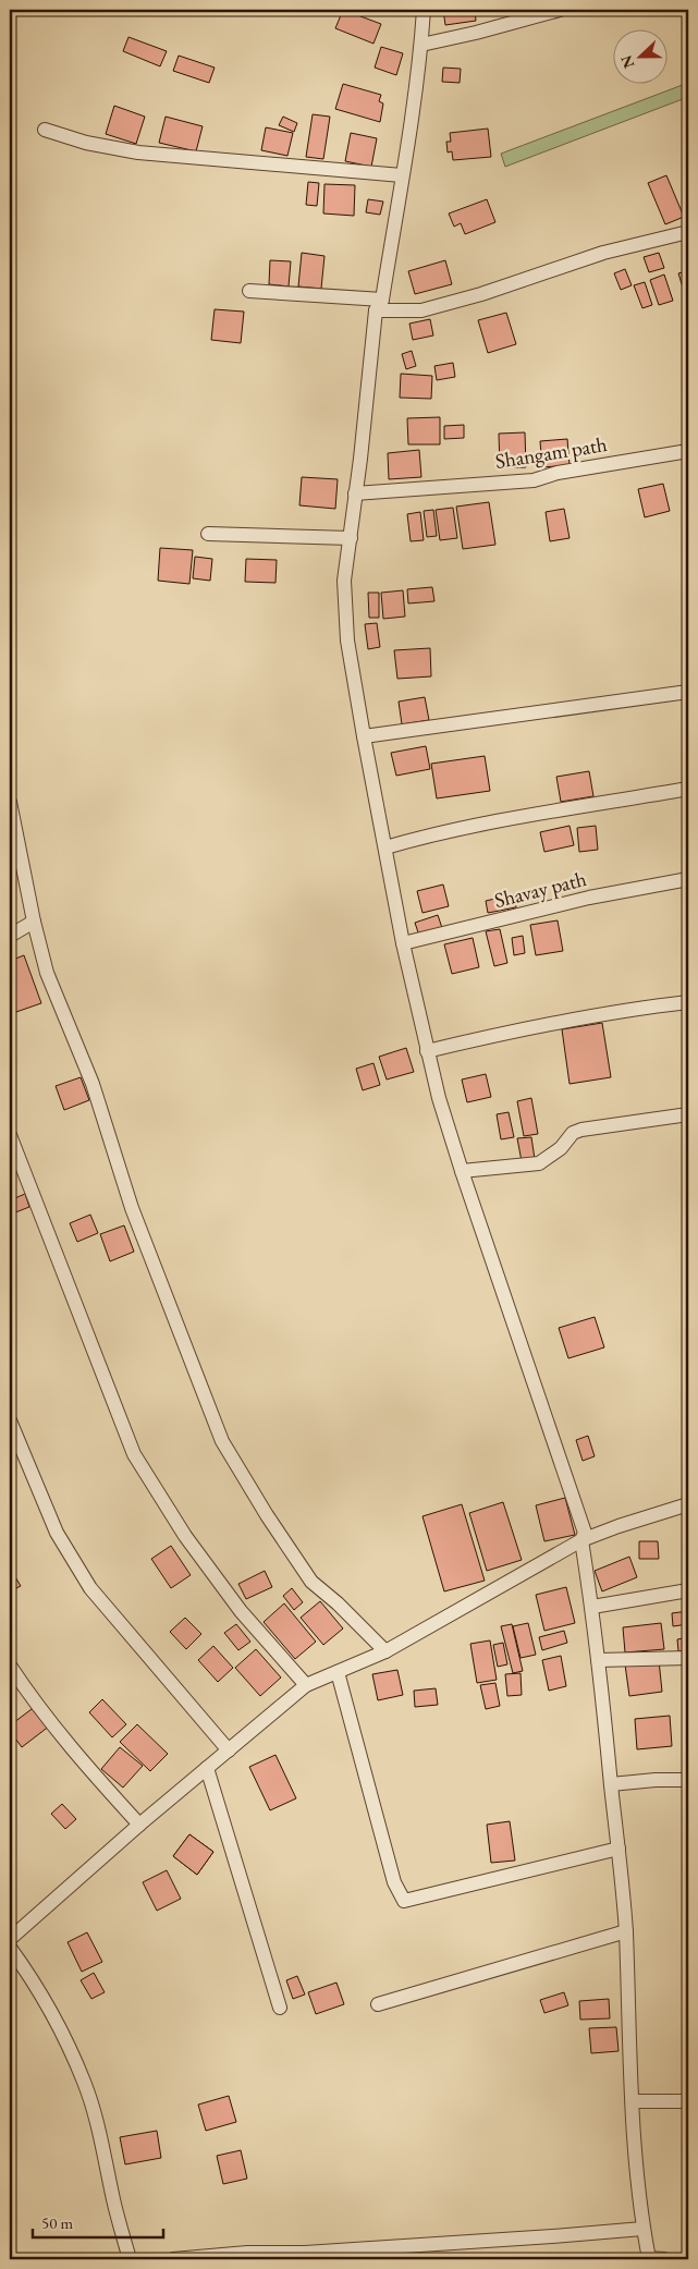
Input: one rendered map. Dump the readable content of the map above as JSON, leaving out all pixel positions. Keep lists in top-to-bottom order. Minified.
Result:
{"streets":{"street":["Shangam path","Shavay path"]},"scale_bar":"50 m","north":"left"}
